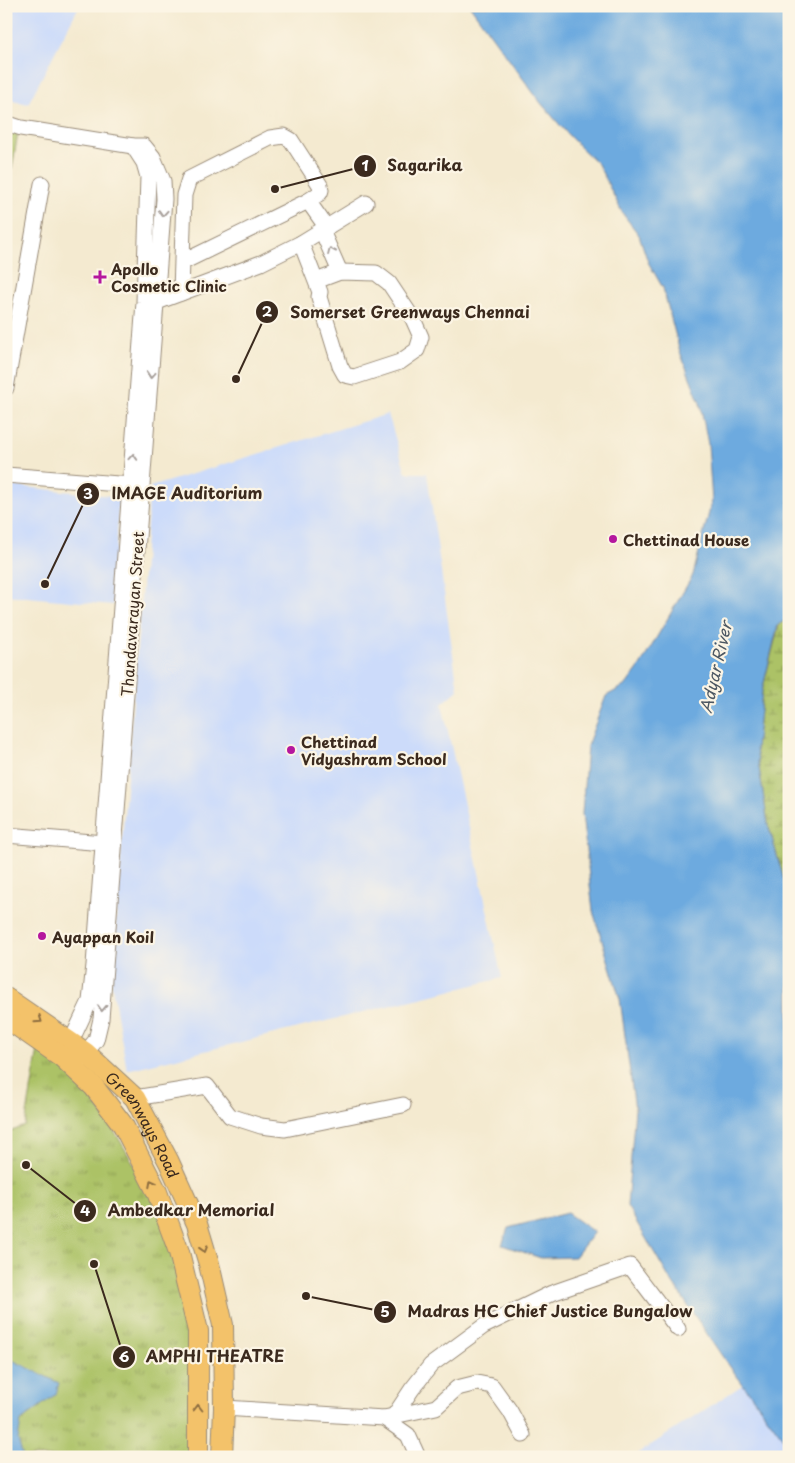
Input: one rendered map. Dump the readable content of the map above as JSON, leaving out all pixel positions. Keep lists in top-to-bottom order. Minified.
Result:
{"streets":{"main road":["Greenways Road"],"street":["Thandavarayan Street"]},"crossings":[["Thandavarayan Street","Greenways Road"]],"water":["Adyar River"],"places":{"other":["Sagarika","Somerset Greenways Chennai","Chettinad House","IMAGE Auditorium","Chettinad Vidyashram School","Ayappan Koil","Ambedkar Memorial","AMPHI THEATRE","Madras HC Chief Justice Bungalow"],"health":["Apollo Cosmetic Clinic"]}}
